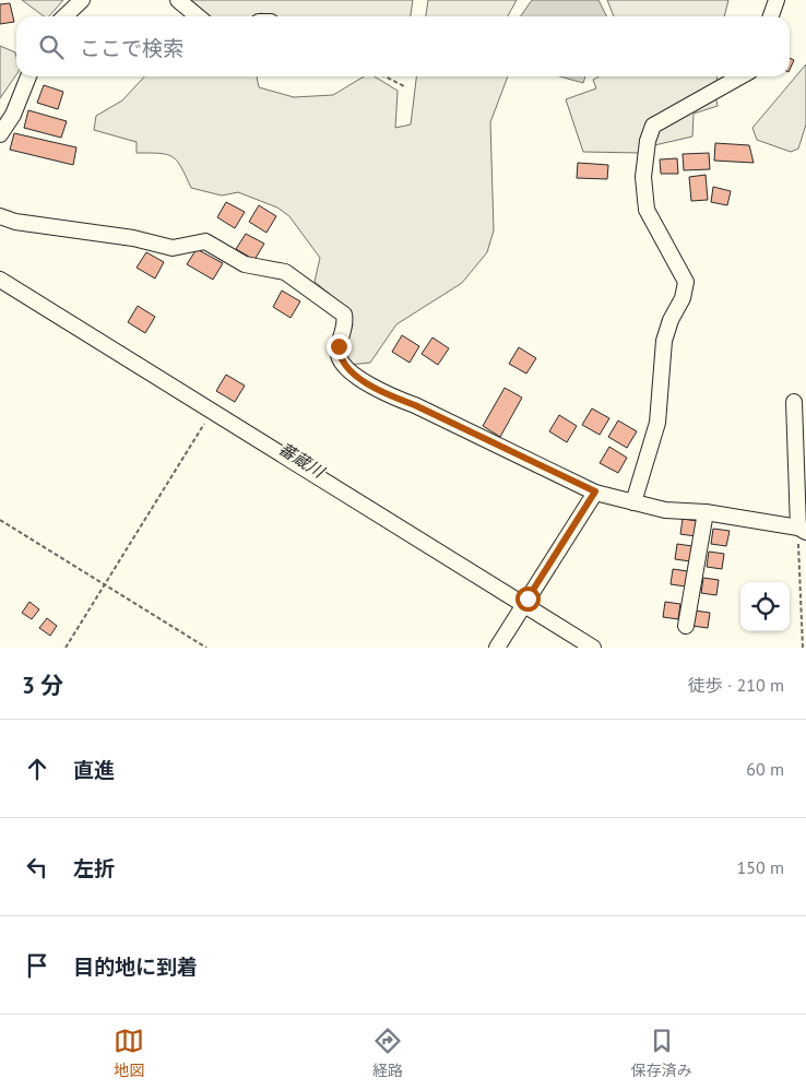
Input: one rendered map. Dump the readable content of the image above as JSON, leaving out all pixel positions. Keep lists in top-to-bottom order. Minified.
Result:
{"water":["蕃蔵川"],"page":{"search":"ここで検索","heading":["3 分","徒歩 · 210 m"],"list":[["直進","60 m"],["左折","150 m"],"目的地に到着"],"nav":["地図","経路","保存済み"]}}
